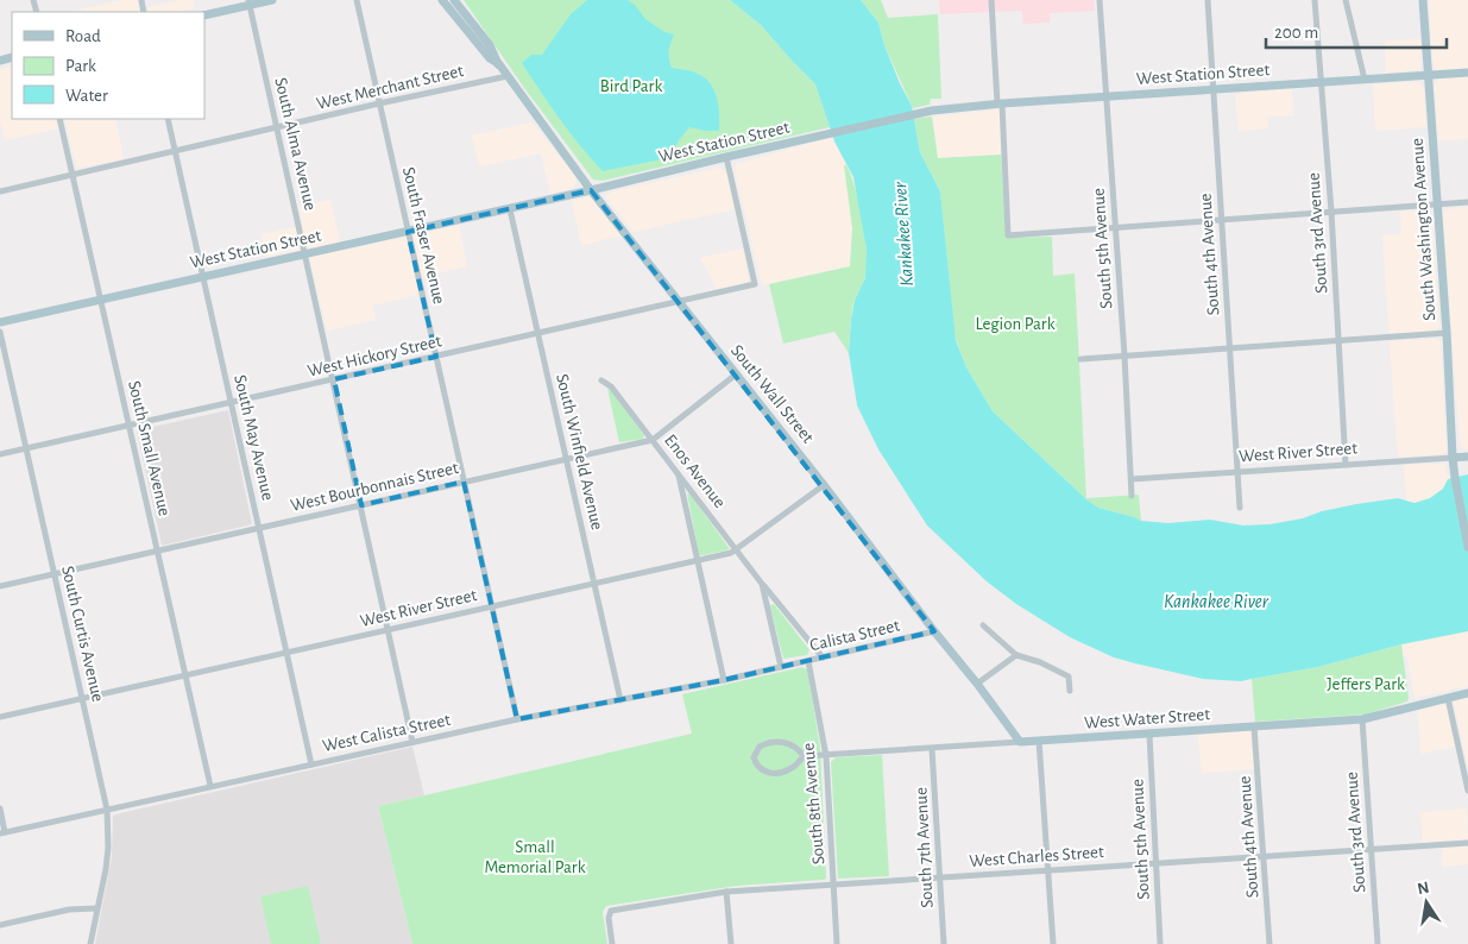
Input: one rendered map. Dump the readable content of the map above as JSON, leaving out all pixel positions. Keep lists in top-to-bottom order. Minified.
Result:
{"streets":{"main road":["West Station Street","South Washington Avenue","South Wall Street","West River Street","West Water Street"],"street":["West Merchant Street","South Alma Avenue","South 3rd Avenue","South Fraser Avenue","South 5th Avenue","South 4th Avenue","West Hickory Street","South May Avenue","South Small Avenue","South Winfield Avenue","Enos Avenue","West Bourbonnais Street","South Curtis Avenue","Calista Street","West Calista Street","South 8th Avenue","South 7th Avenue","West Charles Street"]},"crossings":[["West Station Street","South Alma Avenue"],["West Station Street","South Washington Avenue"],["West Station Street","South 3rd Avenue"],["West Station Street","South Fraser Avenue"],["West Station Street","South 5th Avenue"],["West Station Street","South 4th Avenue"],["West Station Street","West Hickory Street"],["West Station Street","South Wall Street"],["West Station Street","South May Avenue"],["West Station Street","South Small Avenue"],["West Station Street","South Winfield Avenue"],["West Merchant Street","South Alma Avenue"],["West Merchant Street","South Fraser Avenue"],["West Merchant Street","South Wall Street"],["West Merchant Street","South May Avenue"],["West Merchant Street","South Small Avenue"],["South Alma Avenue","West Hickory Street"],["South Alma Avenue","West River Street"],["South Alma Avenue","West Bourbonnais Street"],["South Alma Avenue","West Calista Street"],["South Washington Avenue","West River Street"],["South 3rd Avenue","West River Street"],["South 3rd Avenue","West Water Street"],["South 3rd Avenue","West Charles Street"],["South Fraser Avenue","West Hickory Street"],["South Fraser Avenue","West River Street"],["South Fraser Avenue","West Bourbonnais Street"],["South Fraser Avenue","West Calista Street"],["South 5th Avenue","West River Street"],["South 5th Avenue","West Water Street"],["South 5th Avenue","West Charles Street"],["South 4th Avenue","West River Street"],["South 4th Avenue","West Water Street"],["South 4th Avenue","West Charles Street"],["West Hickory Street","South Wall Street"],["West Hickory Street","South May Avenue"],["West Hickory Street","South Small Avenue"],["West Hickory Street","South Winfield Avenue"],["West Hickory Street","South Curtis Avenue"],["South Wall Street","West River Street"],["South Wall Street","West Bourbonnais Street"],["South Wall Street","Calista Street"],["South Wall Street","West Water Street"],["South May Avenue","West River Street"],["South May Avenue","West Bourbonnais Street"],["South May Avenue","West Calista Street"],["South Small Avenue","West River Street"],["South Small Avenue","West Bourbonnais Street"],["South Small Avenue","West Calista Street"],["South Winfield Avenue","West River Street"],["South Winfield Avenue","West Bourbonnais Street"],["South Winfield Avenue","West Calista Street"],["West River Street","Enos Avenue"],["West River Street","South Curtis Avenue"],["Enos Avenue","West Bourbonnais Street"],["Enos Avenue","Calista Street"],["Enos Avenue","West Calista Street"],["West Bourbonnais Street","South Curtis Avenue"],["South Curtis Avenue","West Calista Street"],["Calista Street","West Calista Street"],["Calista Street","South 8th Avenue"],["West Water Street","South 8th Avenue"],["West Water Street","South 7th Avenue"],["South 8th Avenue","West Charles Street"],["South 7th Avenue","West Charles Street"]],"water":["Kankakee River"],"parks":["Bird Park","Legion Park","Jeffers Park","Small Memorial Park"],"legend":["Road","Park","Water"],"scale_bar":"200 m","north":"top"}
